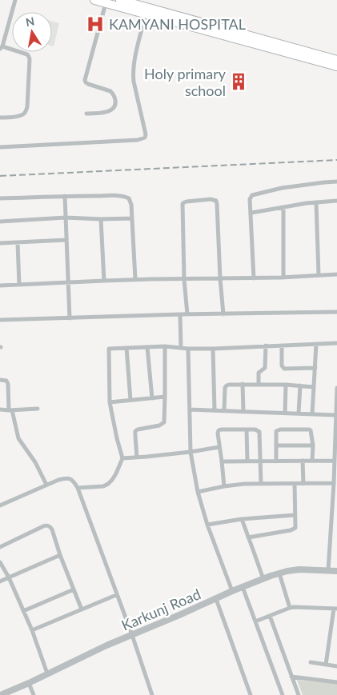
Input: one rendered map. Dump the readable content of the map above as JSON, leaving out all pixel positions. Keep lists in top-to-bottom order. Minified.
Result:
{"streets":{"street":["Karkunj Road"]},"places":{"hospital":["KAMYANI HOSPITAL"],"building":["Holy primary school"]},"north":"top"}
